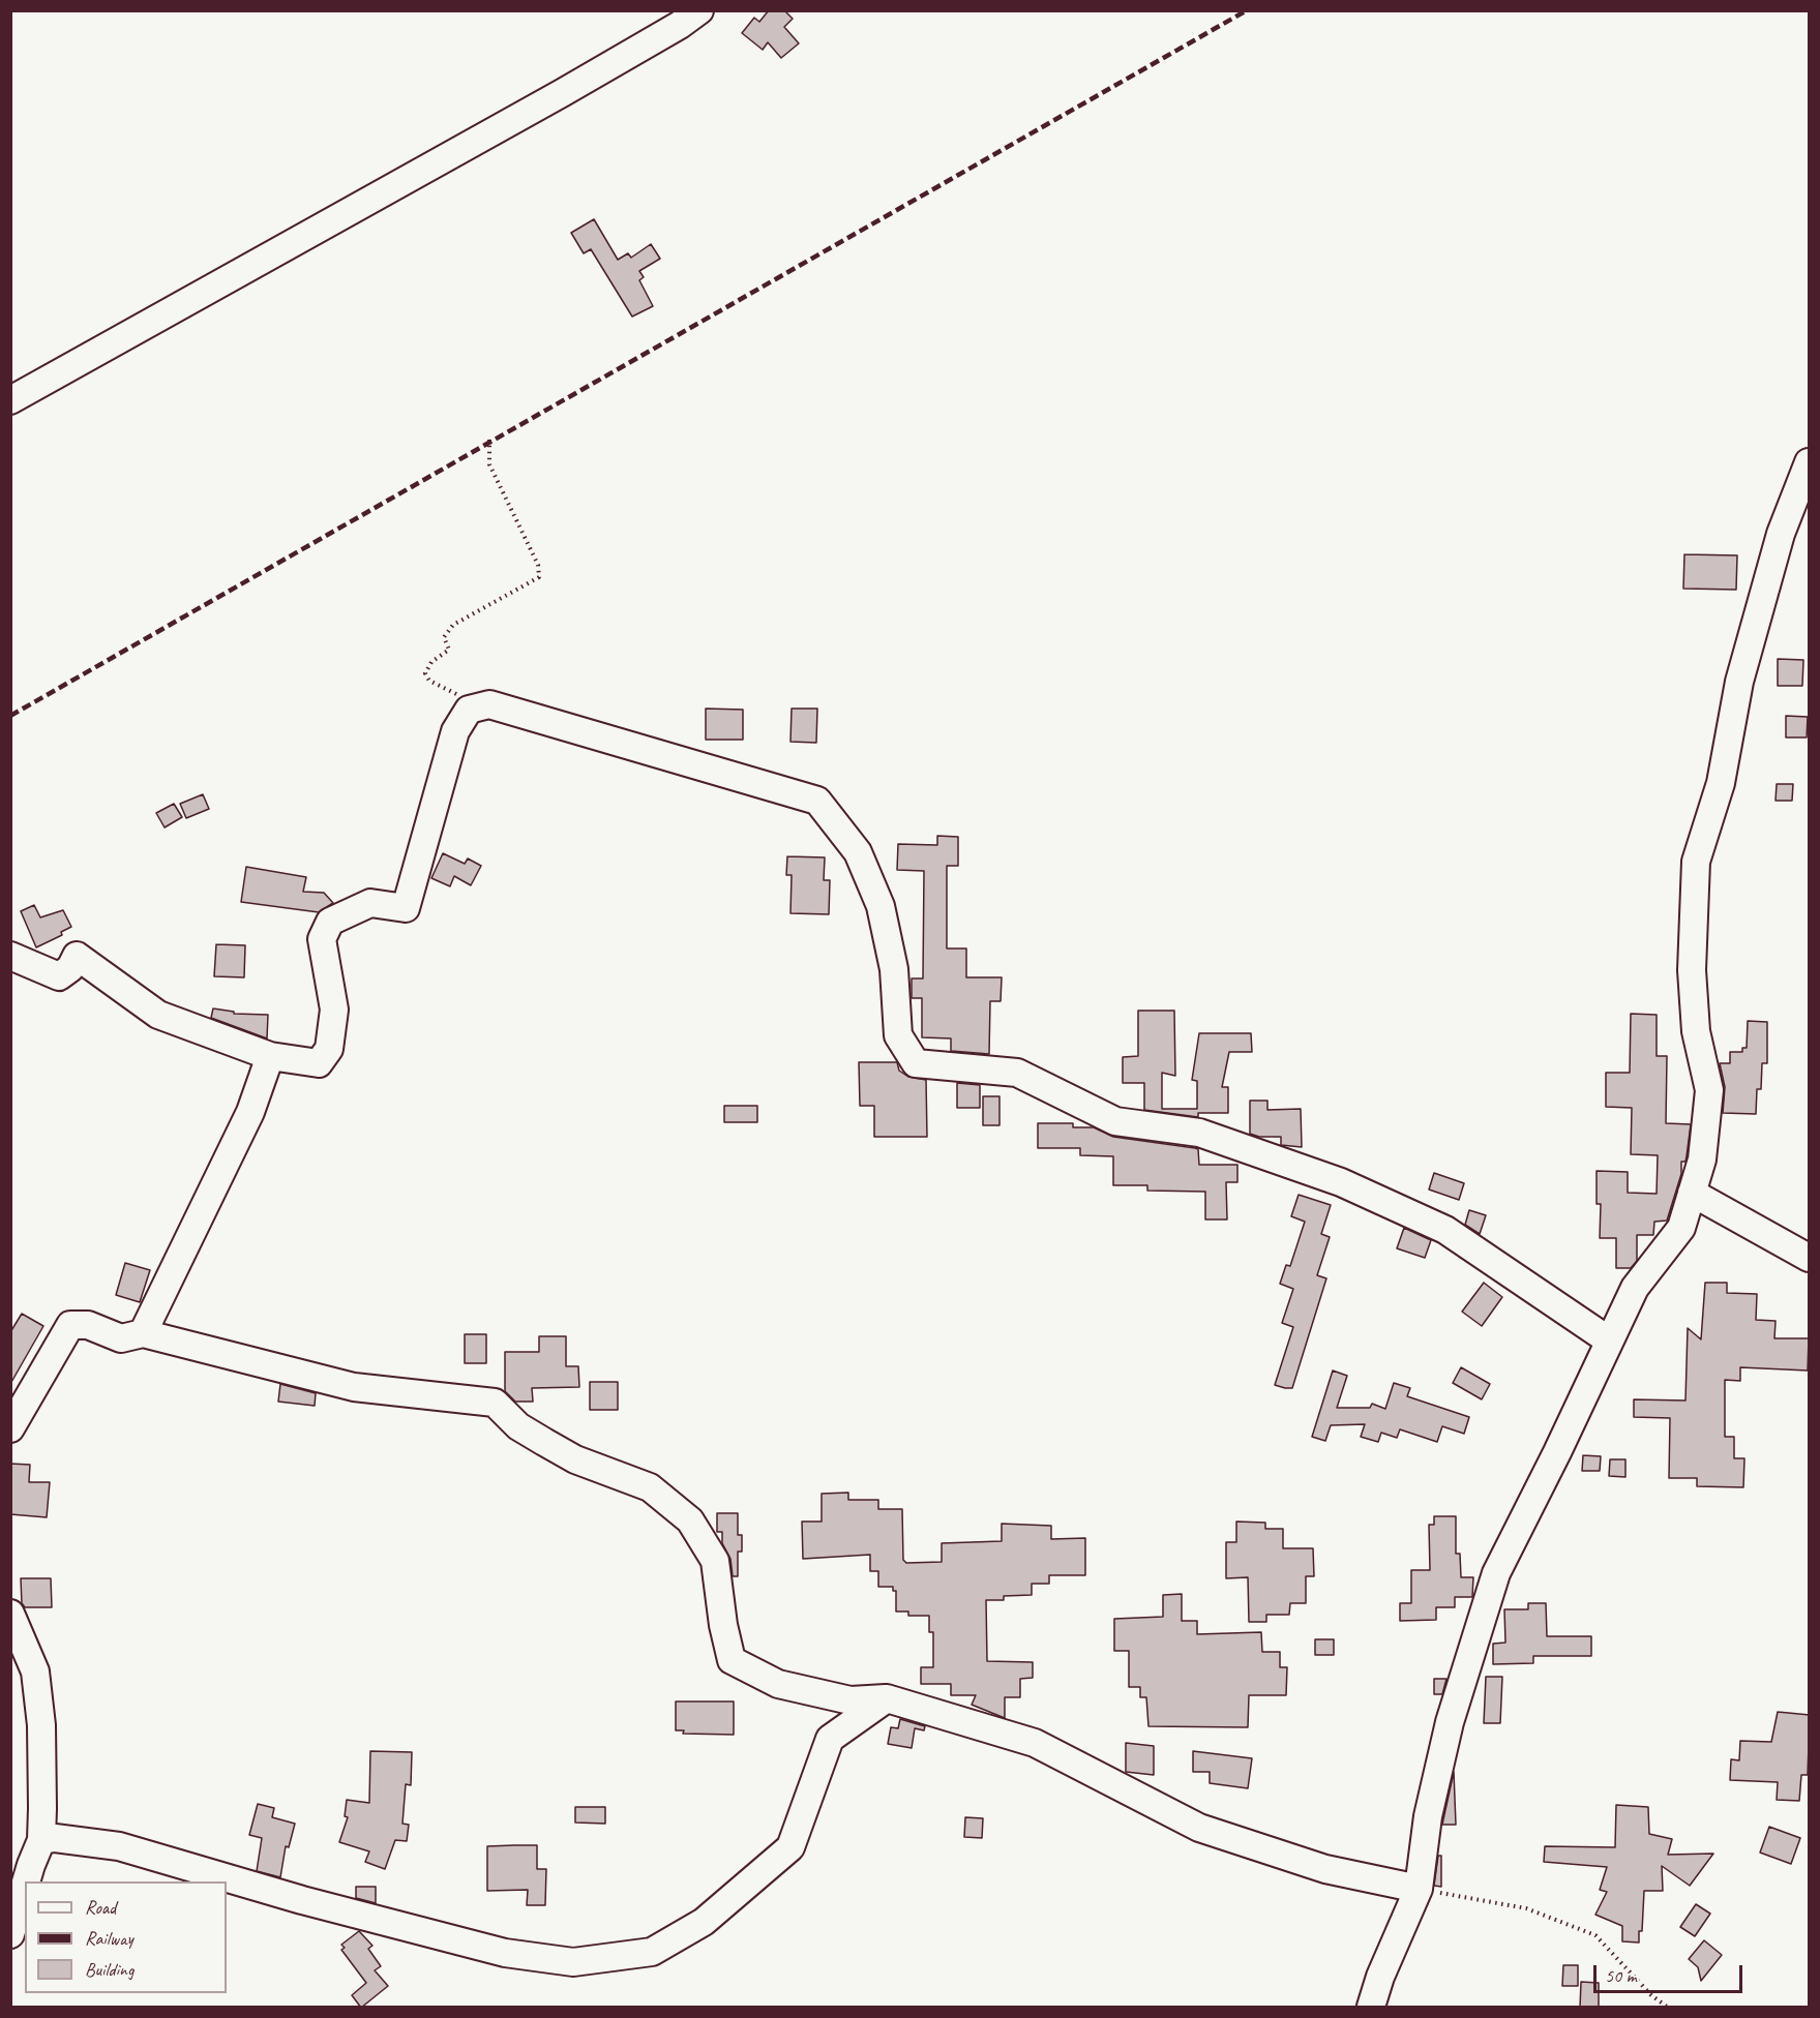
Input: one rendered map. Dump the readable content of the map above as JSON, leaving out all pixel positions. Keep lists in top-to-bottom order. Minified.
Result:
{"legend":["Road","Railway","Building"],"scale_bar":"50 m"}
